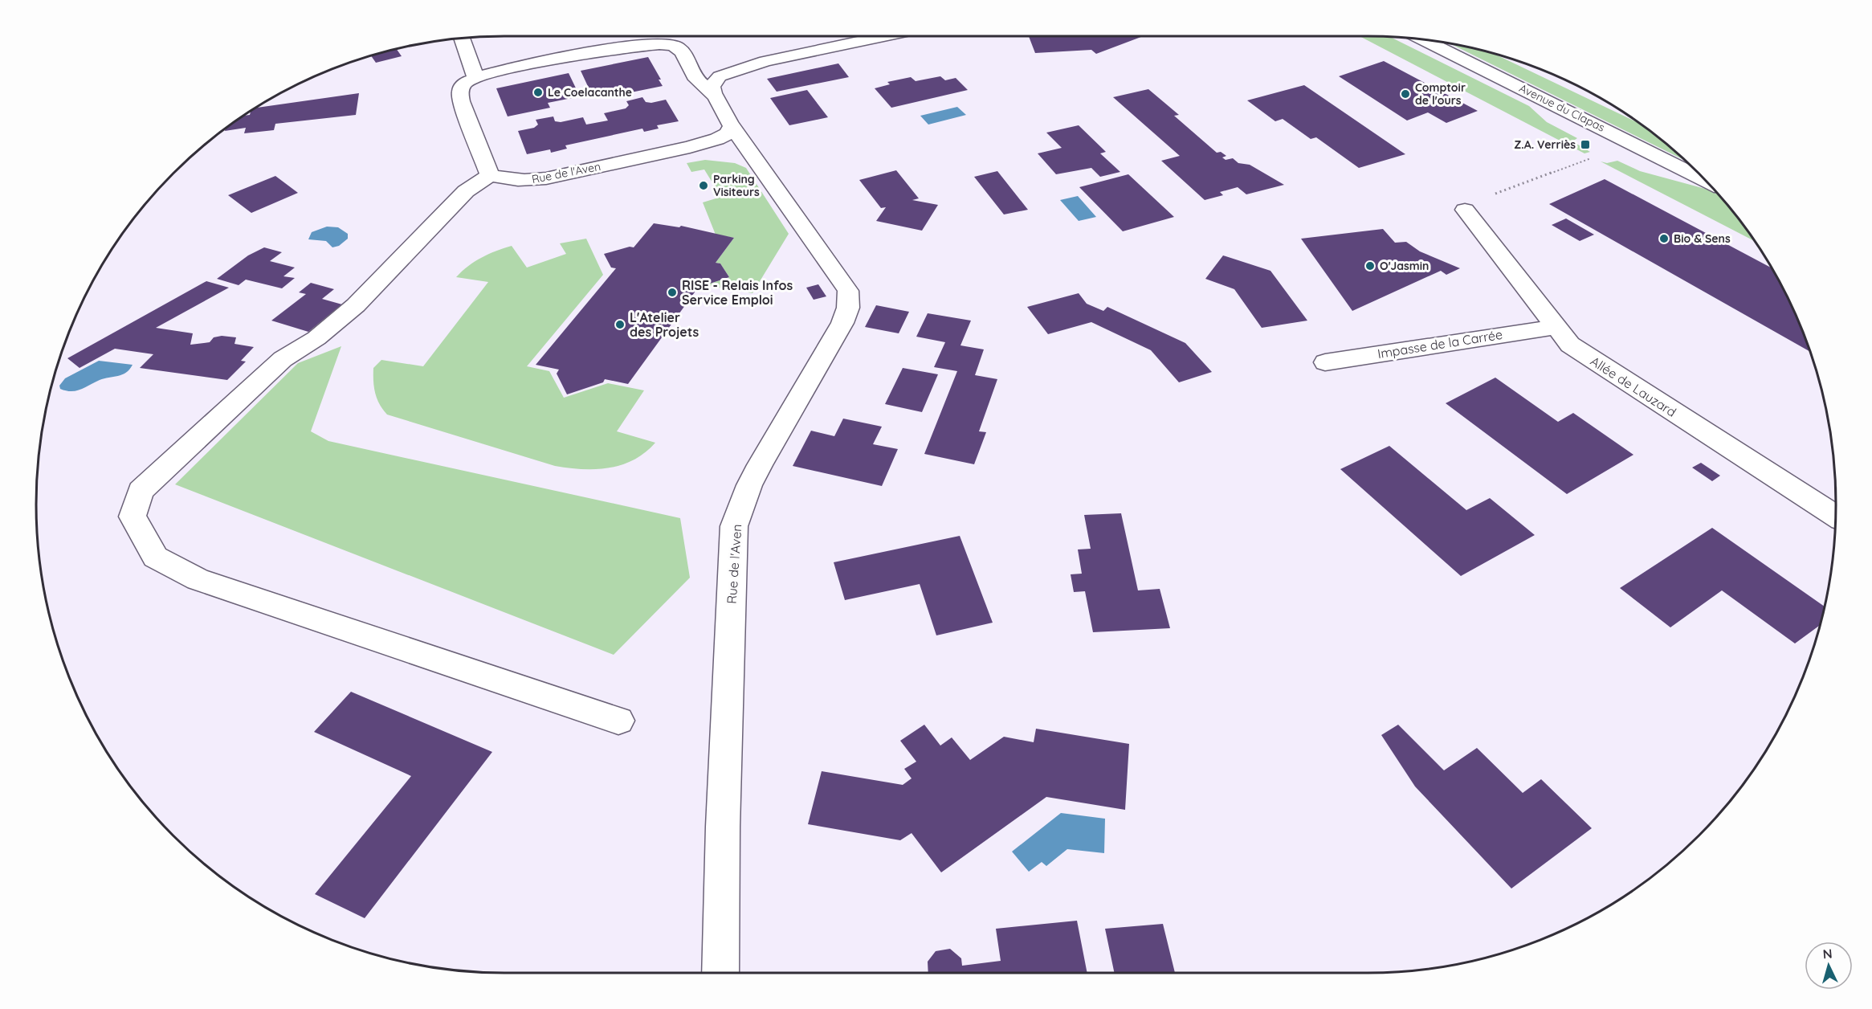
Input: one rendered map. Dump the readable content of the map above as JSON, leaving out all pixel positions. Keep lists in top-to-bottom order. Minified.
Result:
{"streets":{"street":["Avenue du Clapas","Rue de l'Aven","Impasse de la Carrée","Allée de Lauzard"]},"crossings":[["Impasse de la Carrée","Allée de Lauzard"]],"places":{"other":["Le Coelacanthe","Comptoir de l'ours","Parking Visiteurs","Bio & Sens","O'Jasmin","RISE - Relais Infos Service Emploi","L'Atelier des Projets"],"transit":["Z.A. Verriès"]},"north":"top"}
